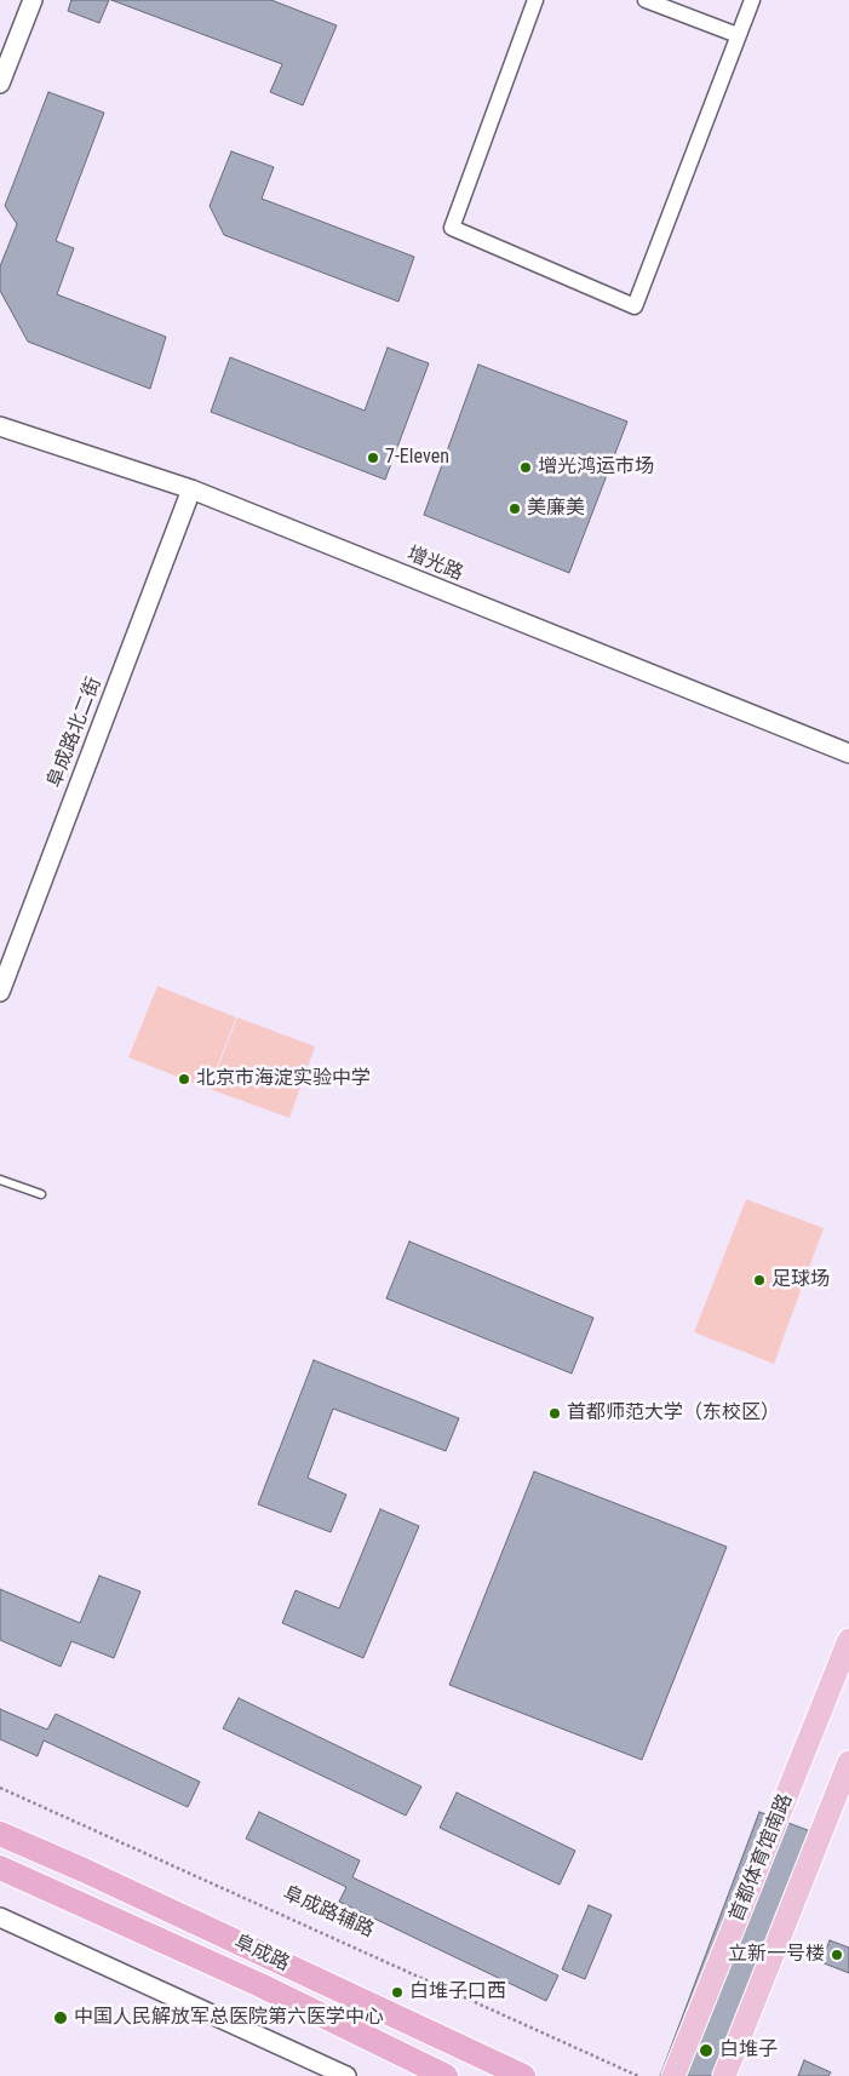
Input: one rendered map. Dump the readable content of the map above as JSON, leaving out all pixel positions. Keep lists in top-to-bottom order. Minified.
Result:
{"streets":{"highway":["阜成路"],"main road":["首都体育馆南路"],"street":["增光路","阜成路北二街"],"path":["阜成路辅路"]},"crossings":[["增光路","阜成路北二街"]],"places":["7-Eleven","增光鸿运市场","美廉美","北京市海淀实验中学","足球场","首都师范大学（东校区）","立新一号楼","白堆子口西","中国人民解放军总医院第六医学中心","白堆子"]}
